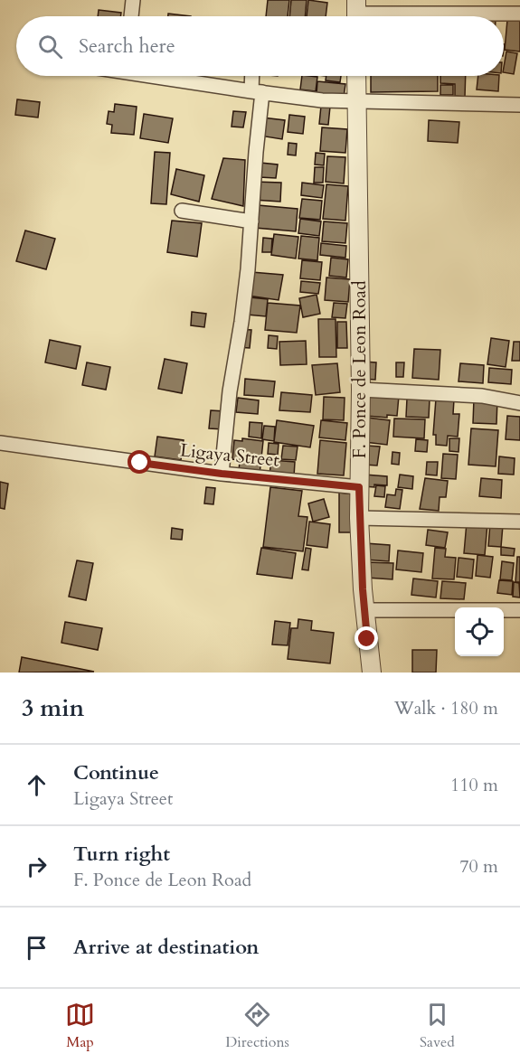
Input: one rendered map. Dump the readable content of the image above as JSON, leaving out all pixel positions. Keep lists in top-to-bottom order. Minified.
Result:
{"streets":{"street":["F. Ponce de Leon Road","Ligaya Street"]},"crossings":[["F. Ponce de Leon Road","Ligaya Street"]],"page":{"search":"Search here","heading":["3 min","Walk · 180 m"],"list":[["Continue","Ligaya Street","110 m"],["Turn right","F. Ponce de Leon Road","70 m"],"Arrive at destination"],"nav":["Map","Directions","Saved"]}}
